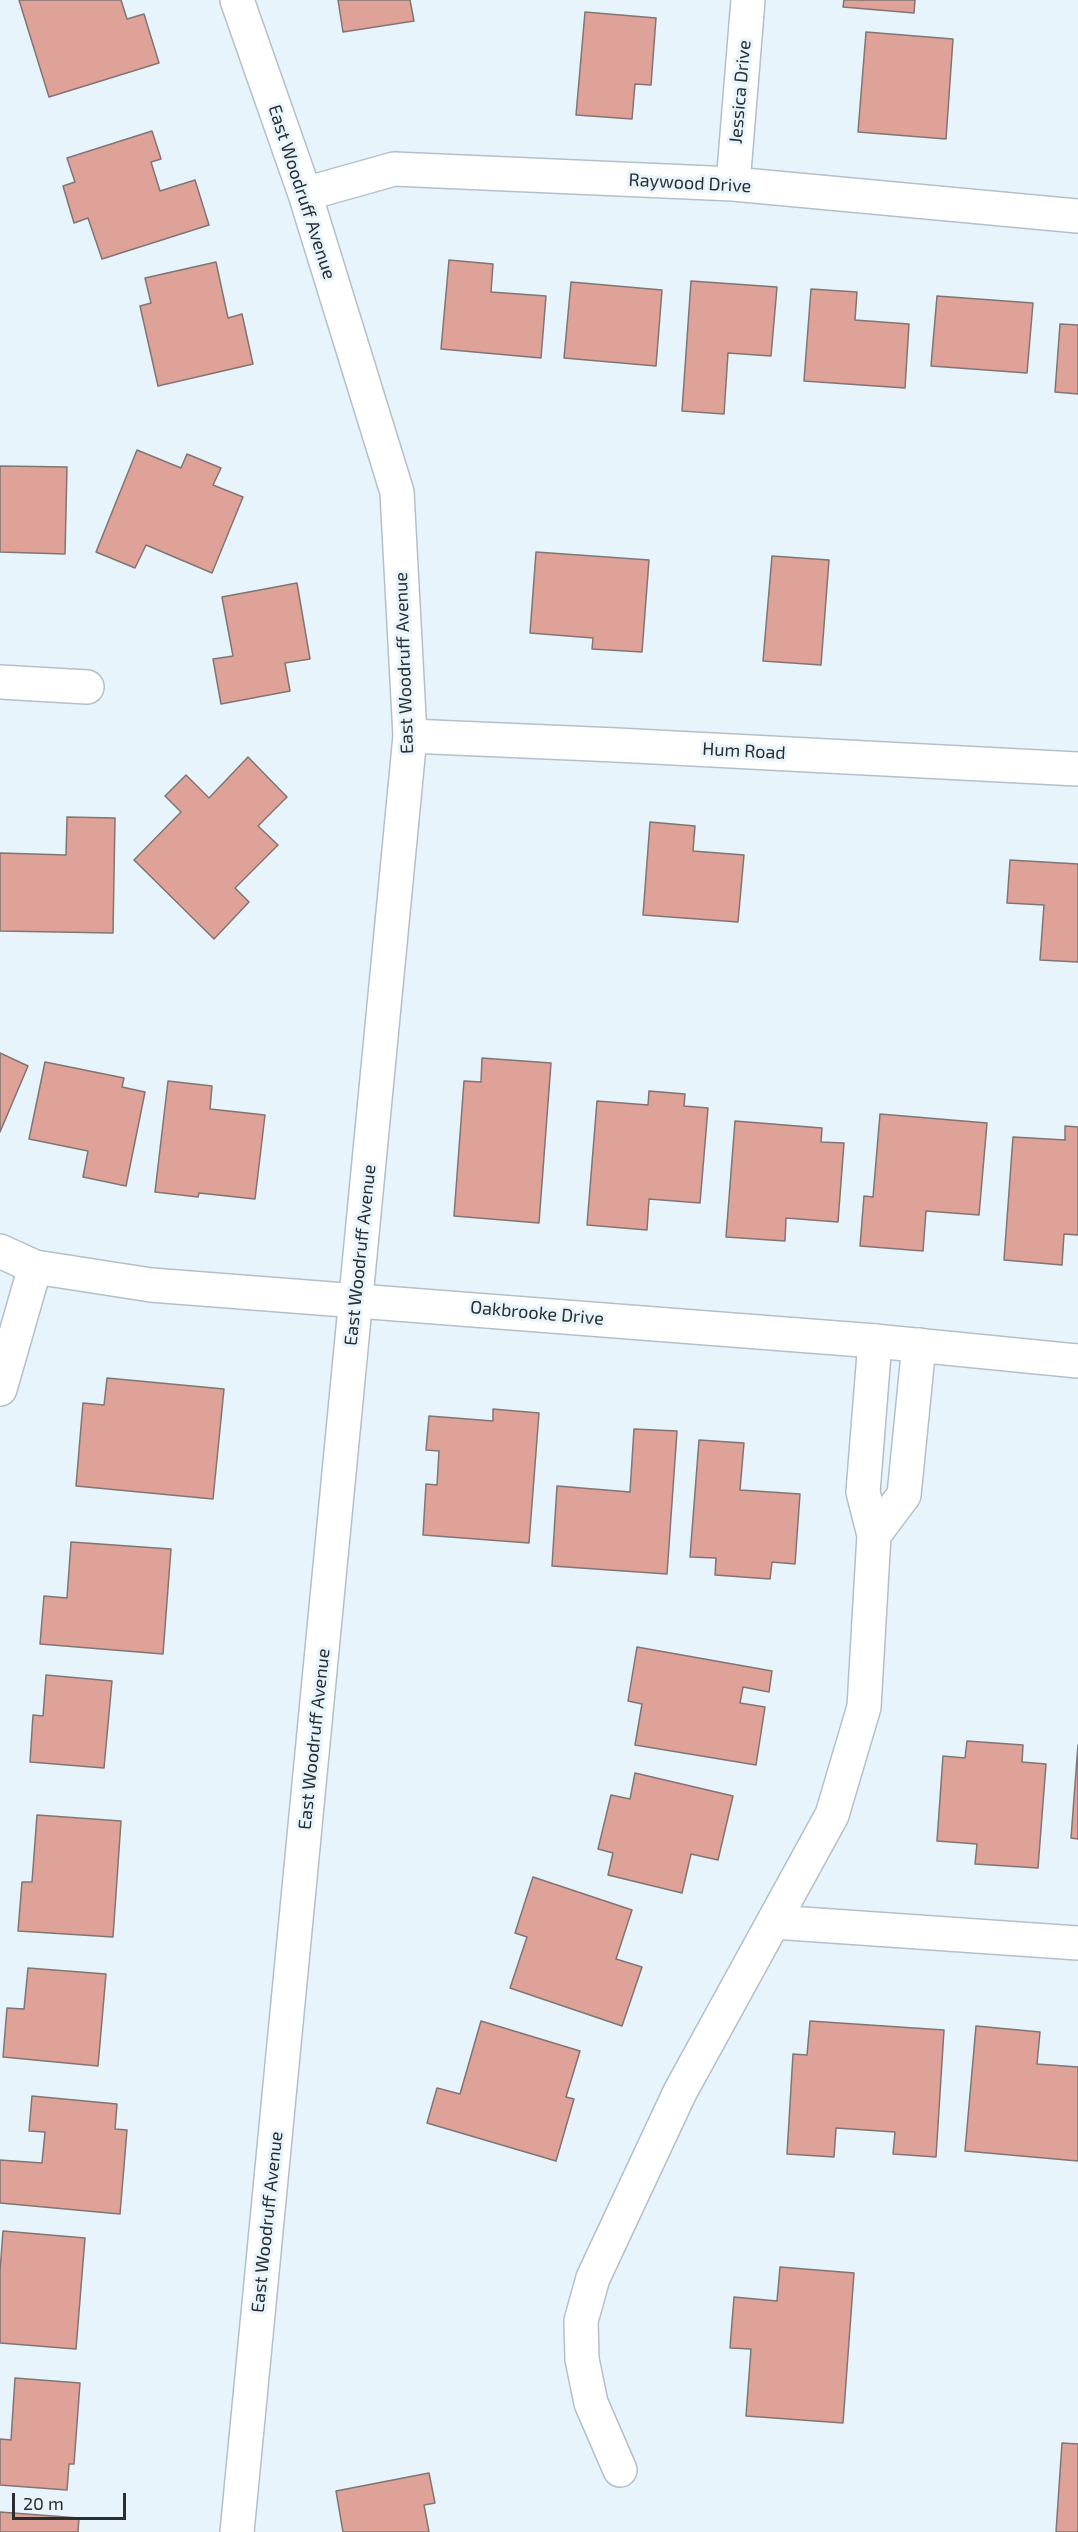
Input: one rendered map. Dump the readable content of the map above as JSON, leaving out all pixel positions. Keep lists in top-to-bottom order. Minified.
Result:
{"streets":{"street":["Jessica Drive","Raywood Drive","East Woodruff Avenue","Hum Road","Oakbrooke Drive"]},"crossings":[["Jessica Drive","Raywood Drive"],["Raywood Drive","East Woodruff Avenue"],["East Woodruff Avenue","Hum Road"],["East Woodruff Avenue","Oakbrooke Drive"]],"scale_bar":"20 m"}
